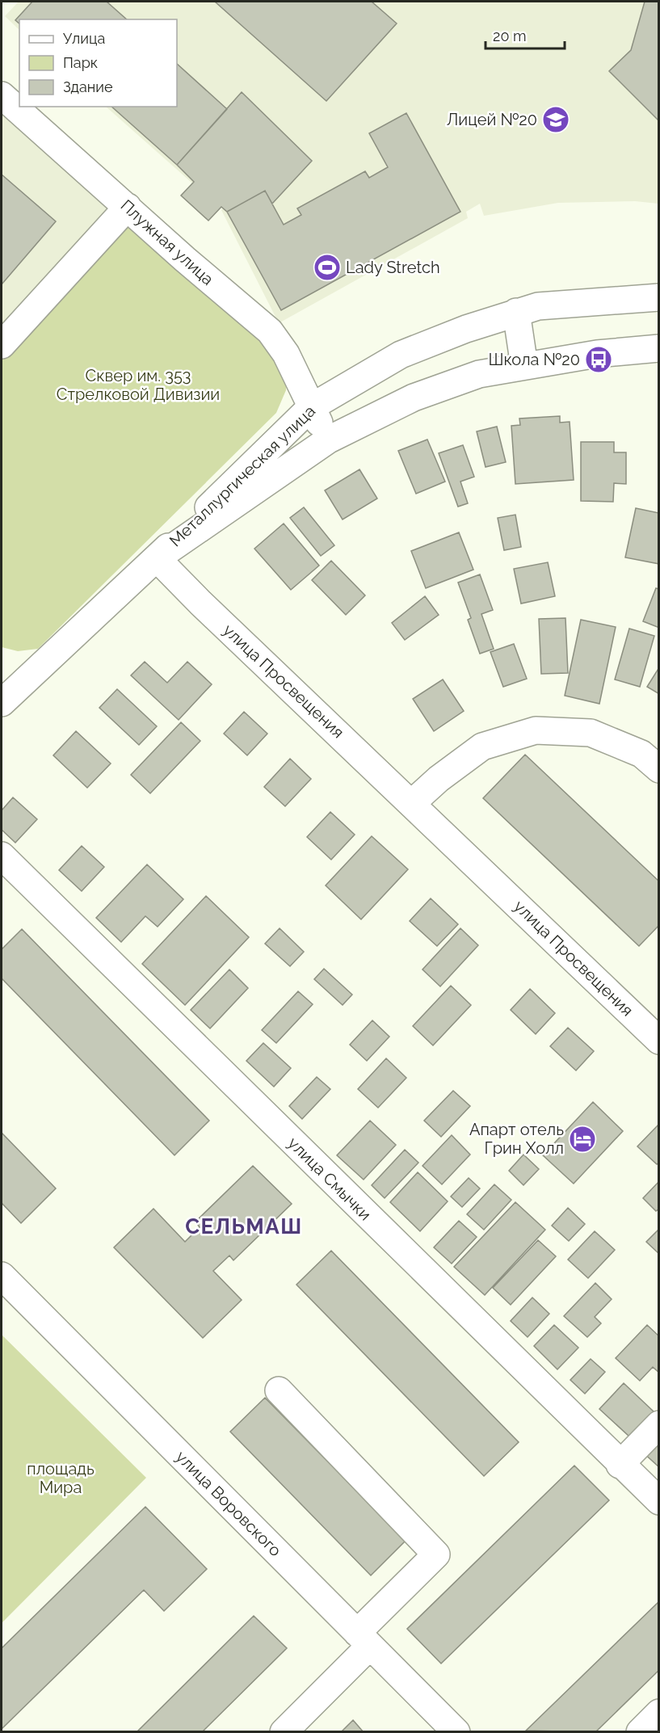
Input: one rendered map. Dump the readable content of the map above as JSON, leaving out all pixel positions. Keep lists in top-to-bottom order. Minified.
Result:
{"streets":{"street":["Плужная улица","Металлургическая улица","улица Просвещения","улица Смычки","улица Воровского"]},"crossings":[["Плужная улица","Металлургическая улица"],["Металлургическая улица","улица Просвещения"]],"districts":["СЕЛЬМАШ"],"parks":["Сквер им. 353 Стрелковой Дивизии","площадь Мира"],"places":{"school or university":["Лицей №20"],"sports":["Lady Stretch"],"bus stop":["Школа №20"],"hotel":["Апарт отель Грин Холл"]},"legend":["Улица","Парк","Здание"],"scale_bar":"20 m"}
